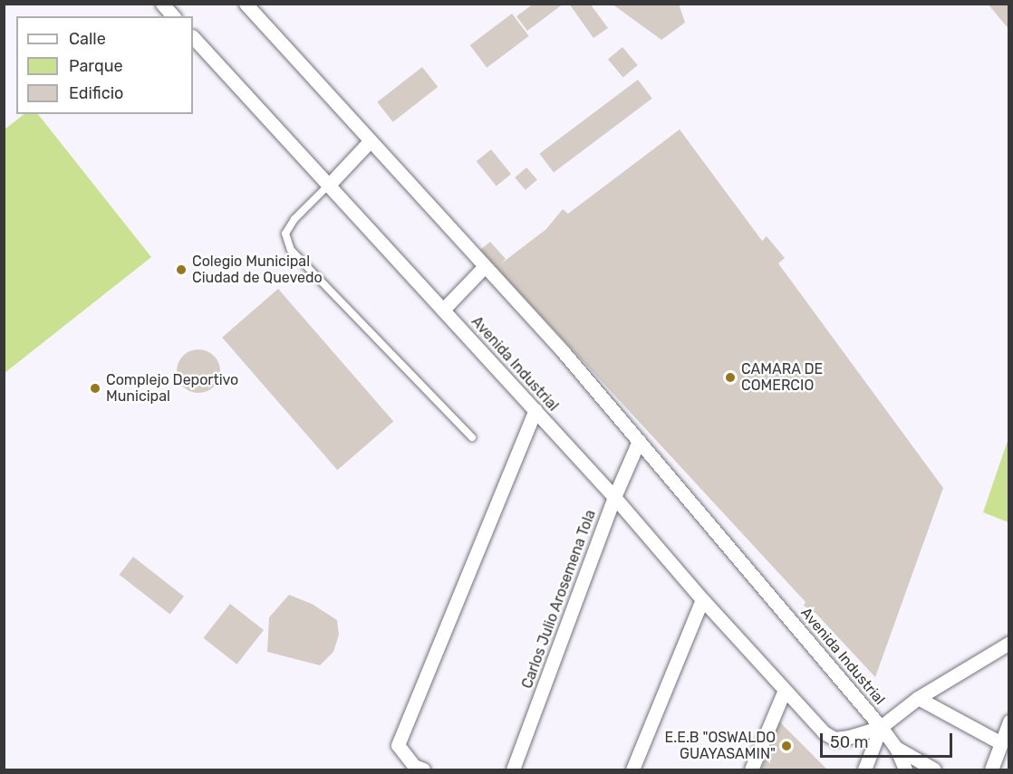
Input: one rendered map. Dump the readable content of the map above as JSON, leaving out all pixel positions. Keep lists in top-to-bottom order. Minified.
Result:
{"streets":{"street":["Avenida Industrial","Carlos Julio Arosemena Tola"]},"crossings":[["Avenida Industrial","Carlos Julio Arosemena Tola"]],"places":["Colegio Municipal Ciudad de Quevedo","CAMARA DE COMERCIO","Complejo Deportivo Municipal","E.E.B \"OSWALDO GUAYASAMIN\""],"legend":["Calle","Parque","Edificio"],"scale_bar":"50 m"}
